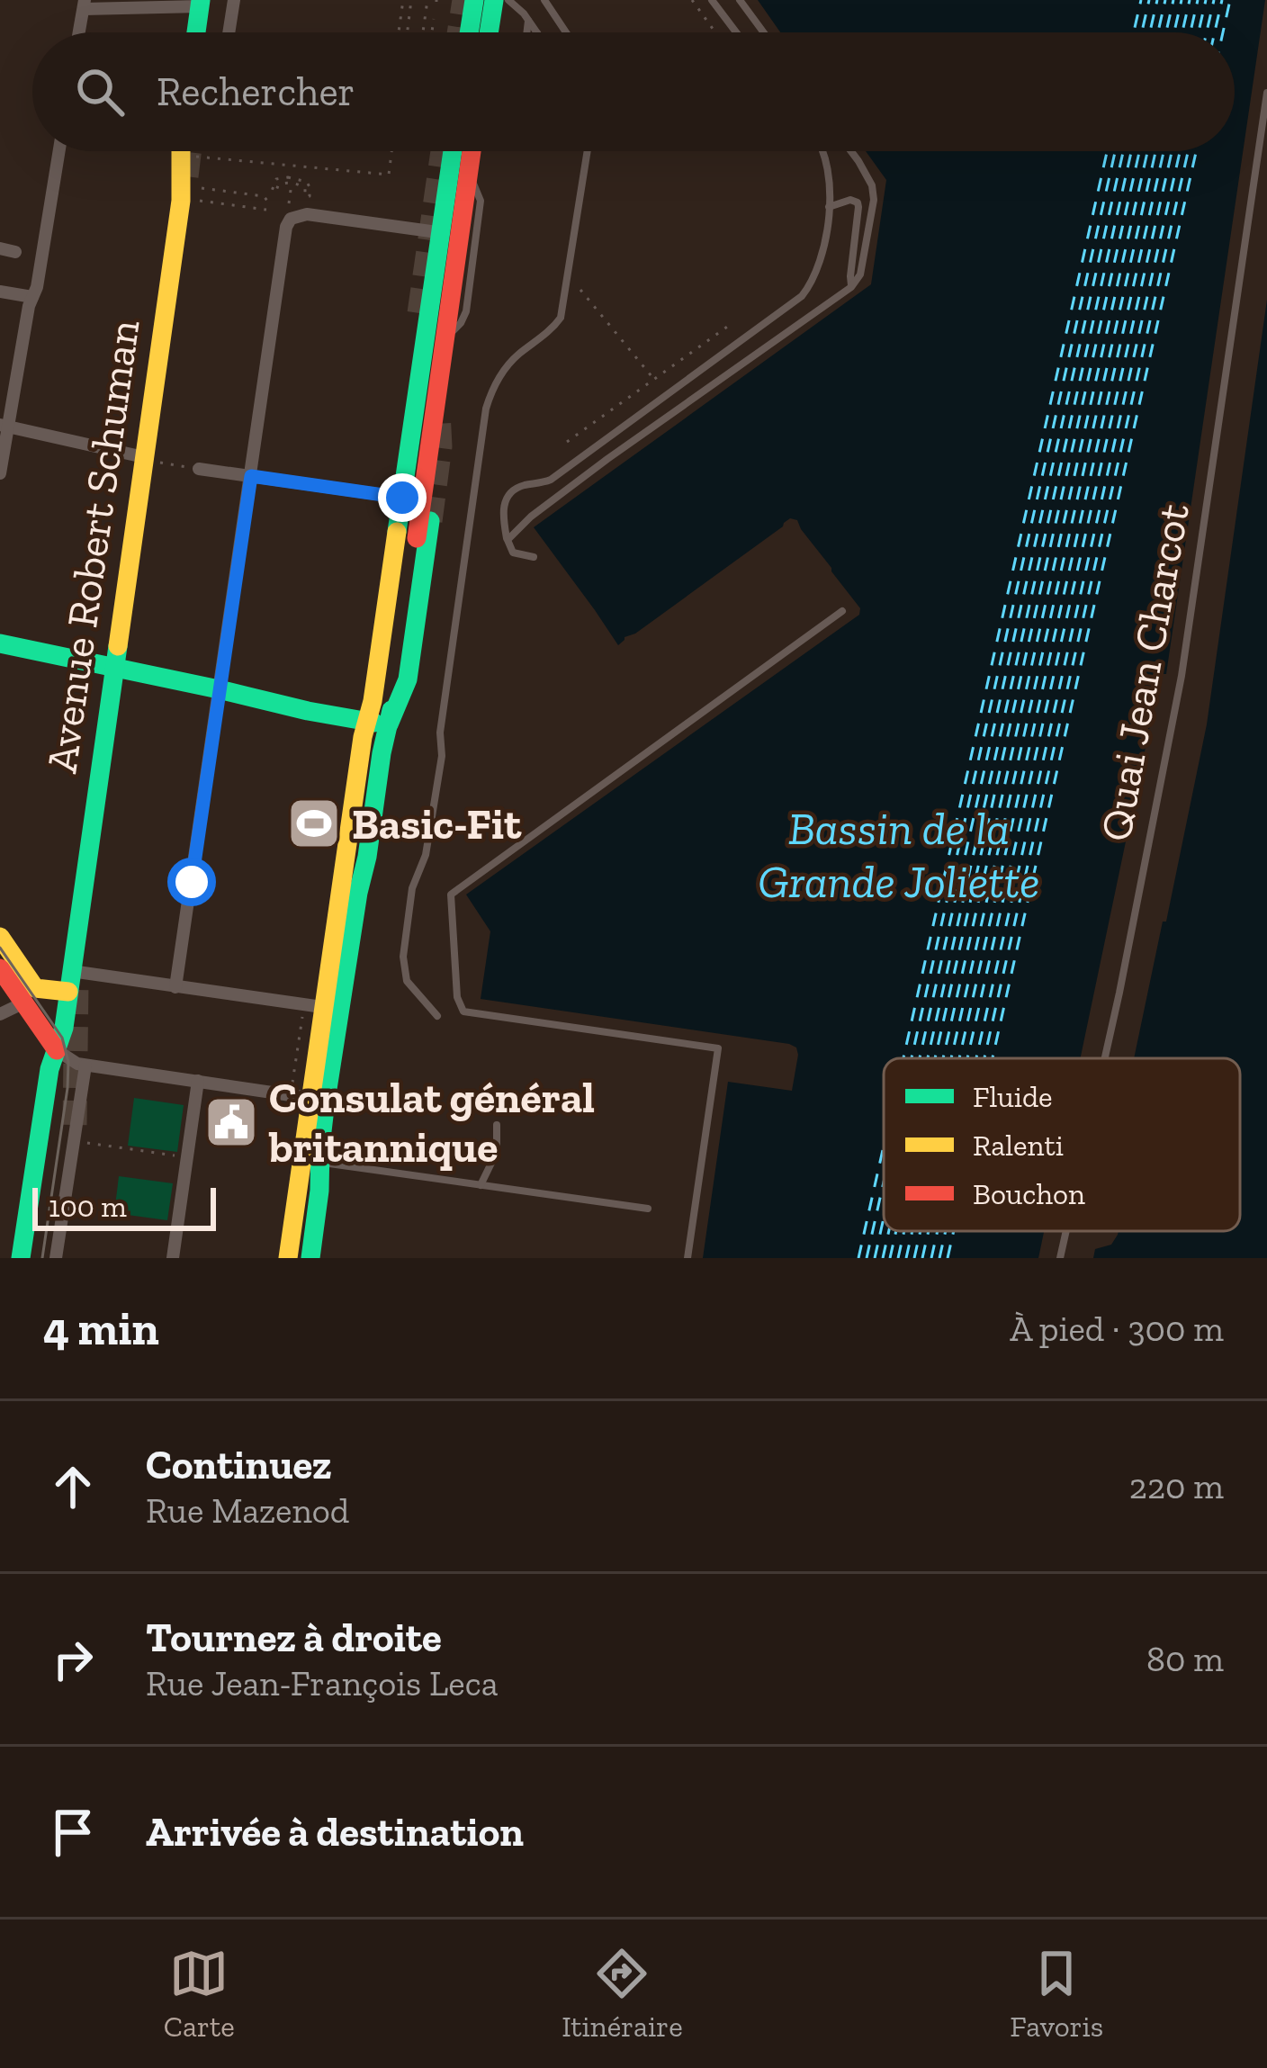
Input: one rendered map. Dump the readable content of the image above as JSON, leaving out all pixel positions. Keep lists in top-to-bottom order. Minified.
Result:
{"streets":{"main road":["Avenue Robert Schuman"],"lane":["Quai Jean Charcot"]},"water":["Bassin de la Grande Joliette"],"places":{"sports":["Basic-Fit"],"public building":["Consulat général britannique"]},"legend":["Fluide","Ralenti","Bouchon"],"scale_bar":"100 m","page":{"search":"Rechercher","scale":"100 m","heading":["4 min","À pied · 300 m"],"list":[["Continuez","Rue Mazenod","220 m"],["Tournez à droite","Rue Jean-François Leca","80 m"],"Arrivée à destination"],"nav":["Carte","Itinéraire","Favoris"]}}
